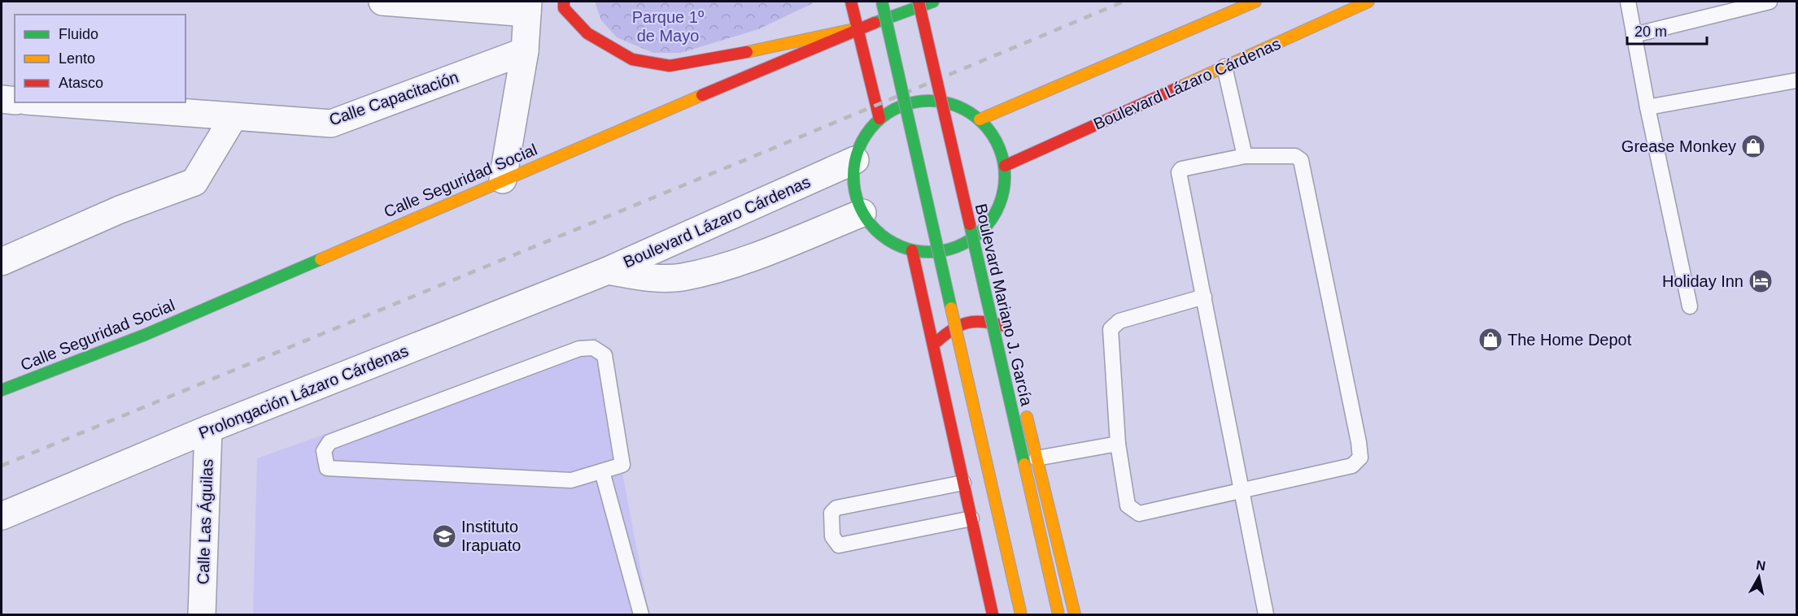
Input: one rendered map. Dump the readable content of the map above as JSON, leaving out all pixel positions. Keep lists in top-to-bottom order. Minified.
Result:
{"streets":{"street":["Boulevard Lázaro Cárdenas","Calle Capacitación","Calle Seguridad Social","Boulevard Mariano J. García","Prolongación Lázaro Cárdenas","Calle Las Águilas"]},"crossings":[["Boulevard Lázaro Cárdenas","Prolongación Lázaro Cárdenas"],["Prolongación Lázaro Cárdenas","Calle Las Águilas"]],"parks":["Parque 1º de Mayo"],"places":{"shop":["Grease Monkey","The Home Depot"],"hotel":["Holiday Inn"],"school or university":["Instituto Irapuato"]},"legend":["Fluido","Lento","Atasco"],"scale_bar":"20 m","north":"top"}
